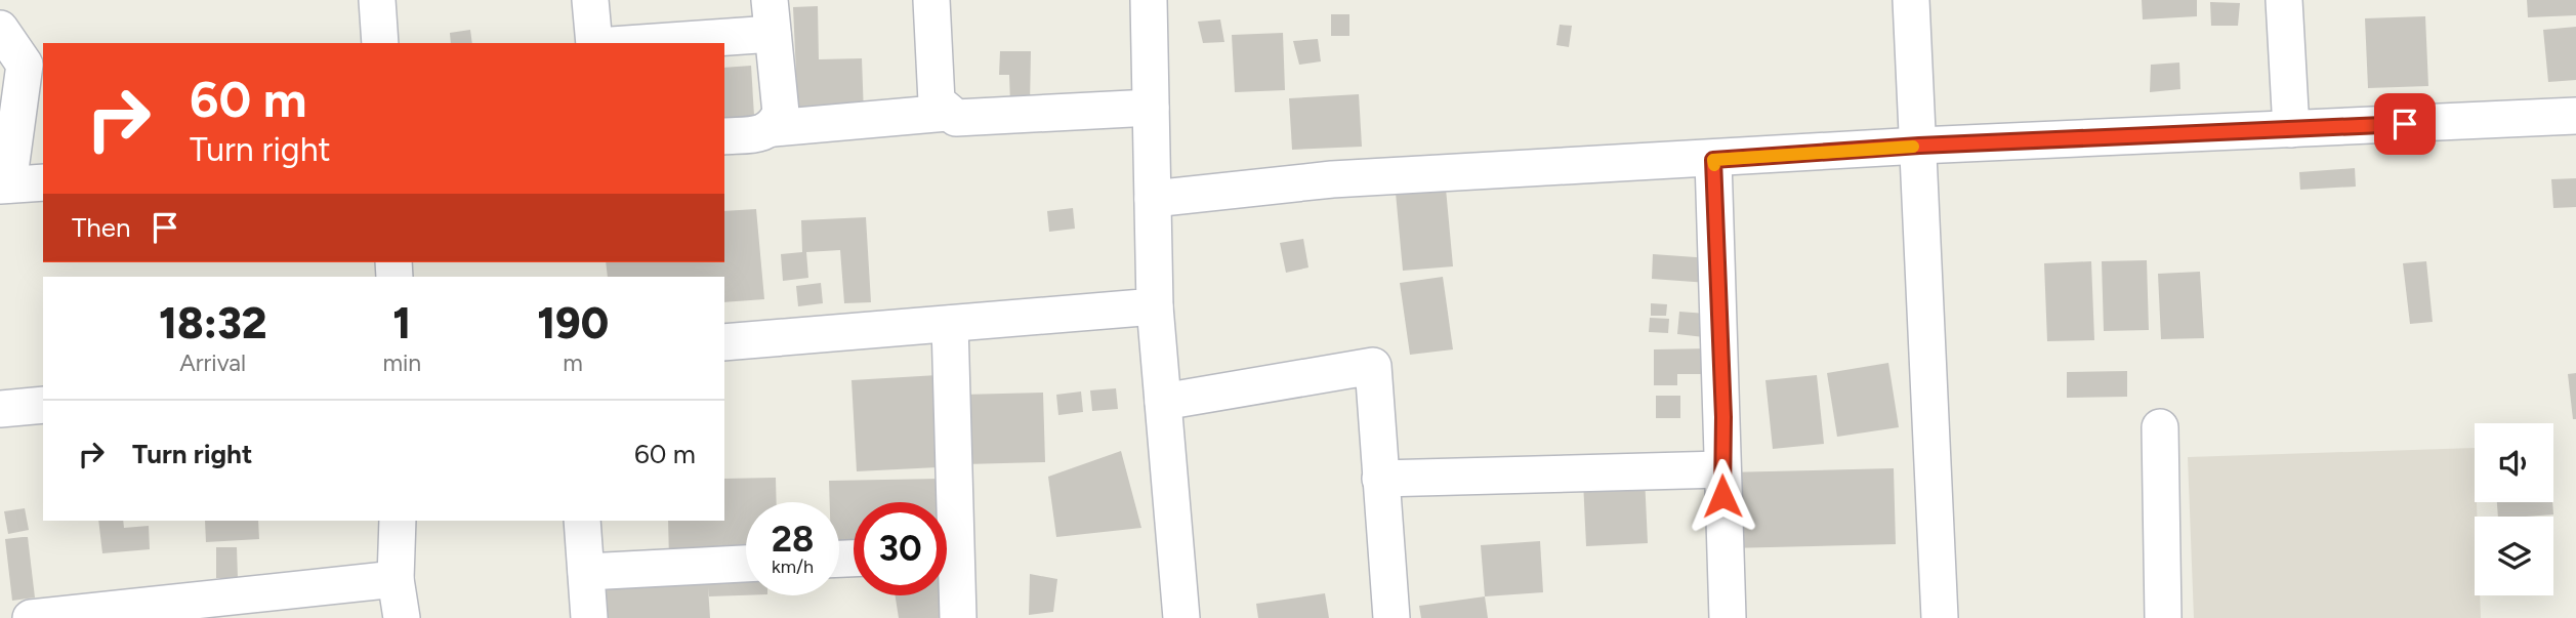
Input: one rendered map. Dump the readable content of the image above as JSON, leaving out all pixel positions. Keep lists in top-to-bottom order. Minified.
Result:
{"page":{"turn":["60 m","Turn right"],"then":"Then","eta":["18:32","Arrival","1","min","190","m"],"list":[{"name":"Turn right","value":"60 m"}],"speed":"28 km/h","limit":"30"}}
